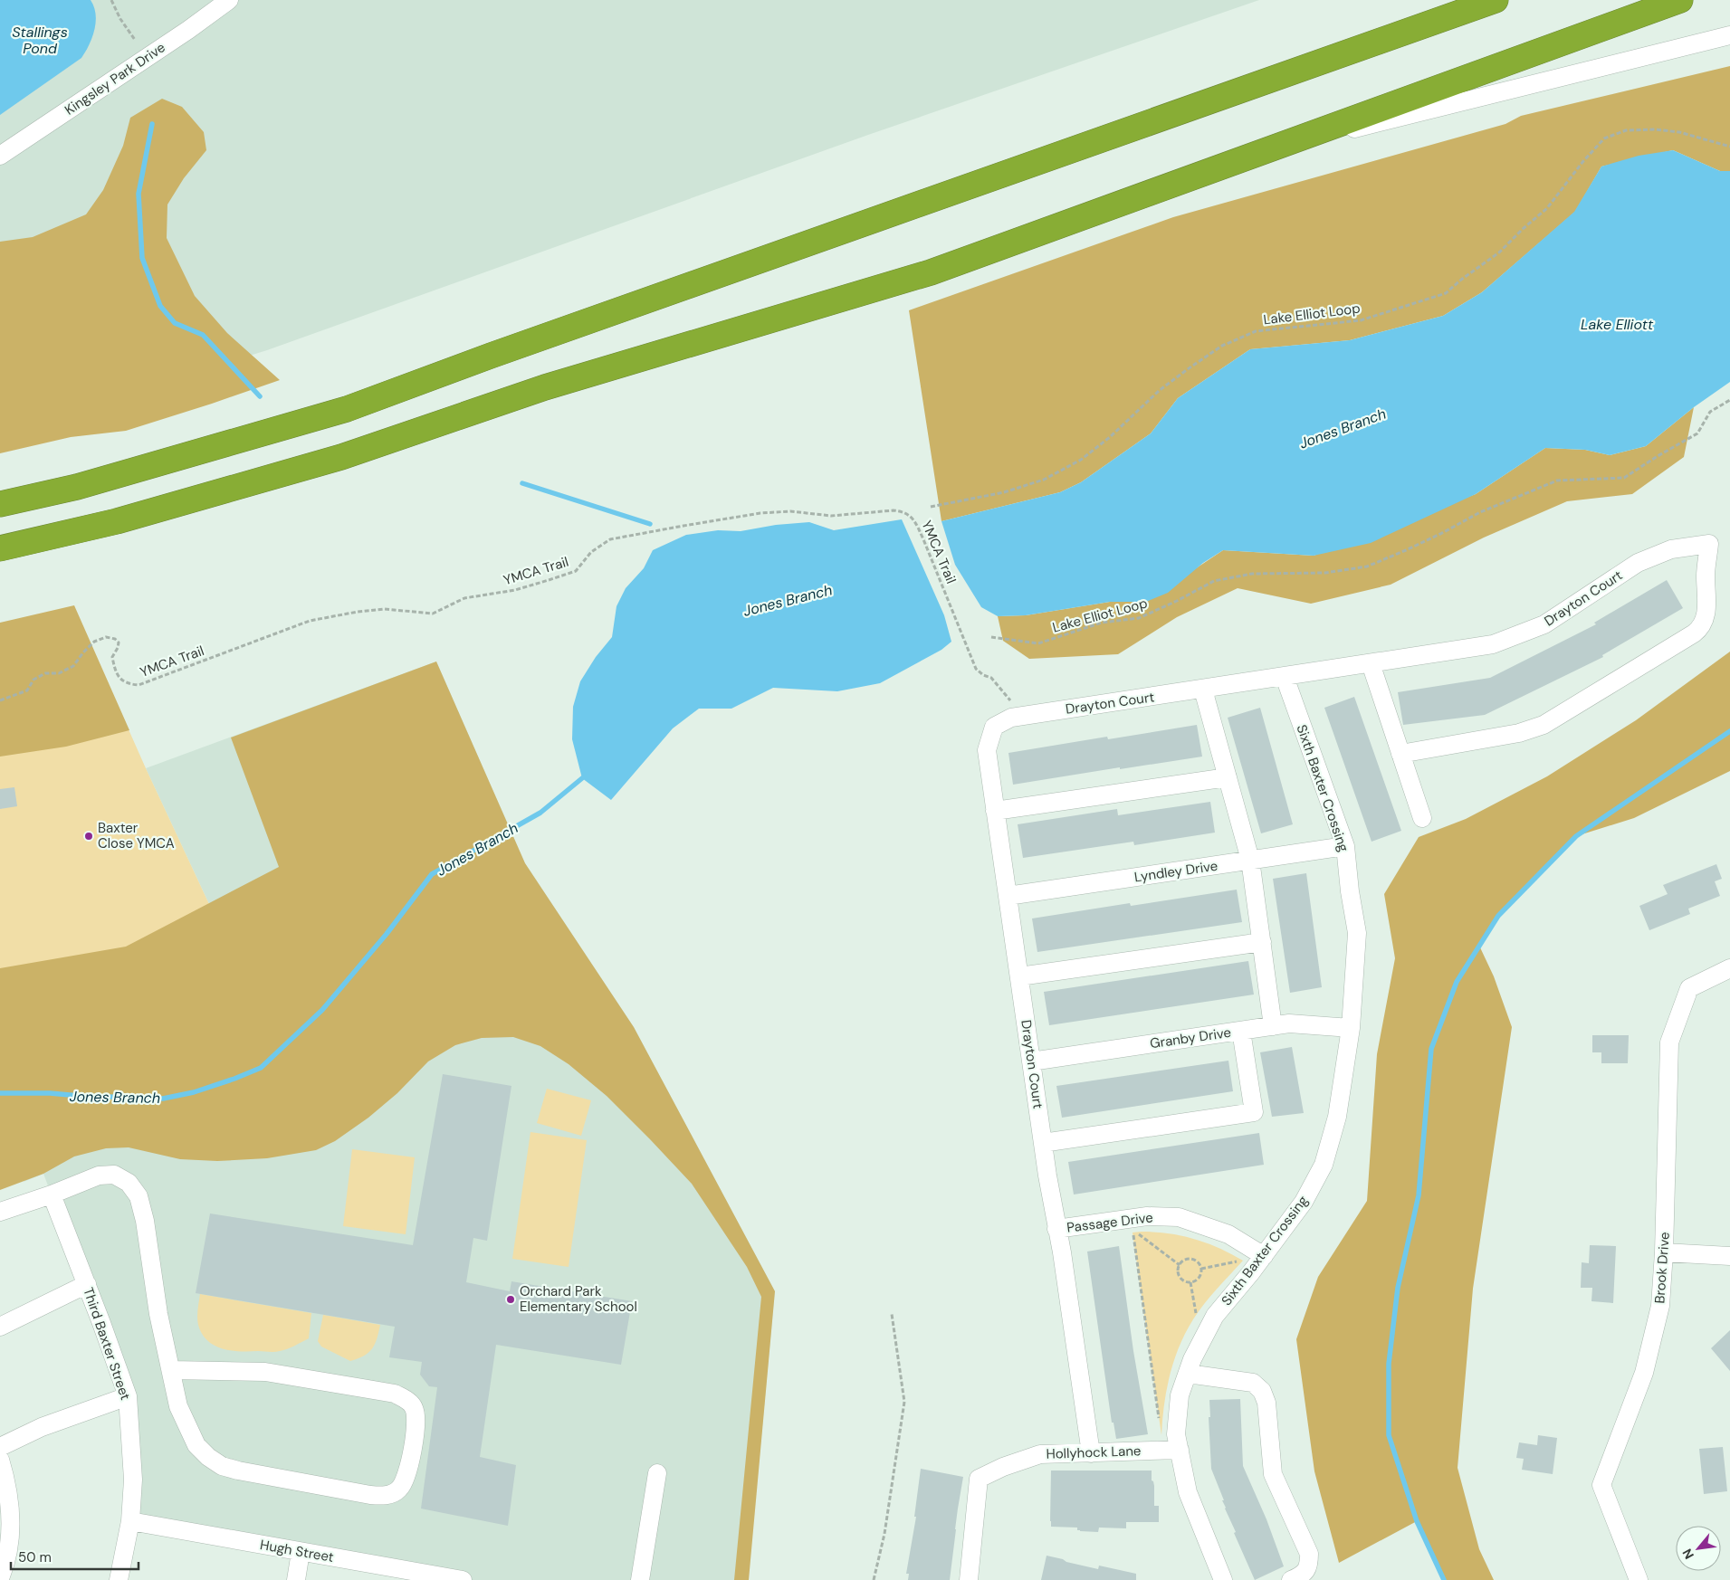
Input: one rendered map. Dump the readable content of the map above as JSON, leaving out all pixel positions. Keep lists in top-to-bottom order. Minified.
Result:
{"streets":{"street":["Kingsley Park Drive","Drayton Court","Sixth Baxter Crossing","Lyndley Drive","Granby Drive","Passage Drive","Brook Drive","Third Baxter Street","Hollyhock Lane","Hugh Street"],"path":["Lake Elliot Loop","YMCA Trail"]},"crossings":[["YMCA Trail","Drayton Court"],["Drayton Court","Sixth Baxter Crossing"],["Drayton Court","Lyndley Drive"],["Drayton Court","Granby Drive"],["Drayton Court","Passage Drive"],["Drayton Court","Hollyhock Lane"],["Sixth Baxter Crossing","Lyndley Drive"],["Sixth Baxter Crossing","Granby Drive"],["Sixth Baxter Crossing","Passage Drive"],["Sixth Baxter Crossing","Hollyhock Lane"],["Third Baxter Street","Hugh Street"]],"water":["Stallings Pond","Lake Elliott","Jones Branch"],"places":["Baxter Close YMCA","Orchard Park Elementary School"],"scale_bar":"50 m","north":"bottom left"}
